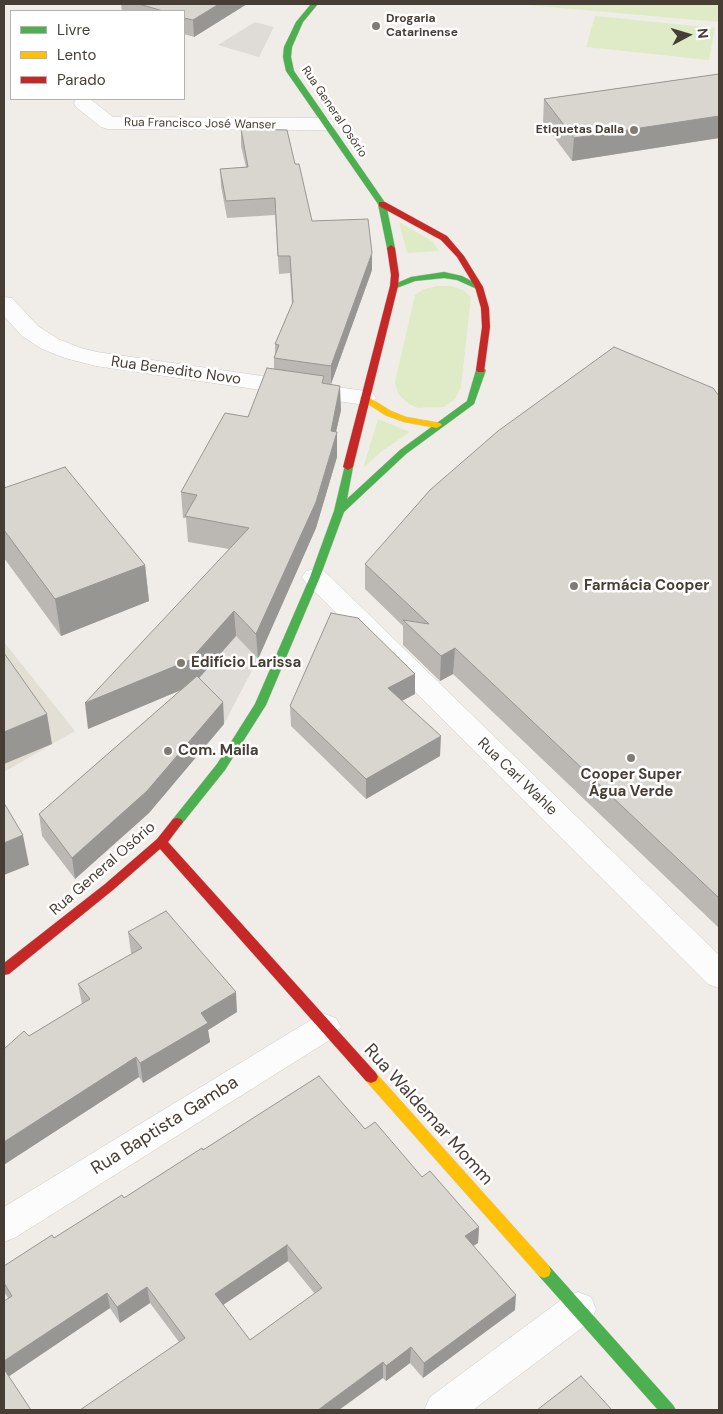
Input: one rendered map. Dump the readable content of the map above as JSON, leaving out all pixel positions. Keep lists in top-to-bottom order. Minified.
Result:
{"streets":{"main road":["Rua General Osório","Rua Waldemar Momm"],"street":["Rua Francisco José Wanser","Rua Benedito Novo","Rua Carl Wahle","Rua Baptista Gamba"]},"crossings":[["Rua General Osório","Rua Francisco José Wanser"],["Rua General Osório","Rua Benedito Novo"],["Rua General Osório","Rua Carl Wahle"],["Rua General Osório","Rua Waldemar Momm"],["Rua Waldemar Momm","Rua Baptista Gamba"]],"places":["Drogaria Catarinense","Etiquetas Dalla","Farmácia Cooper","Edifício Larissa","Com. Maila","Cooper Super Água Verde"],"legend":["Livre","Lento","Parado"],"north":"right"}
